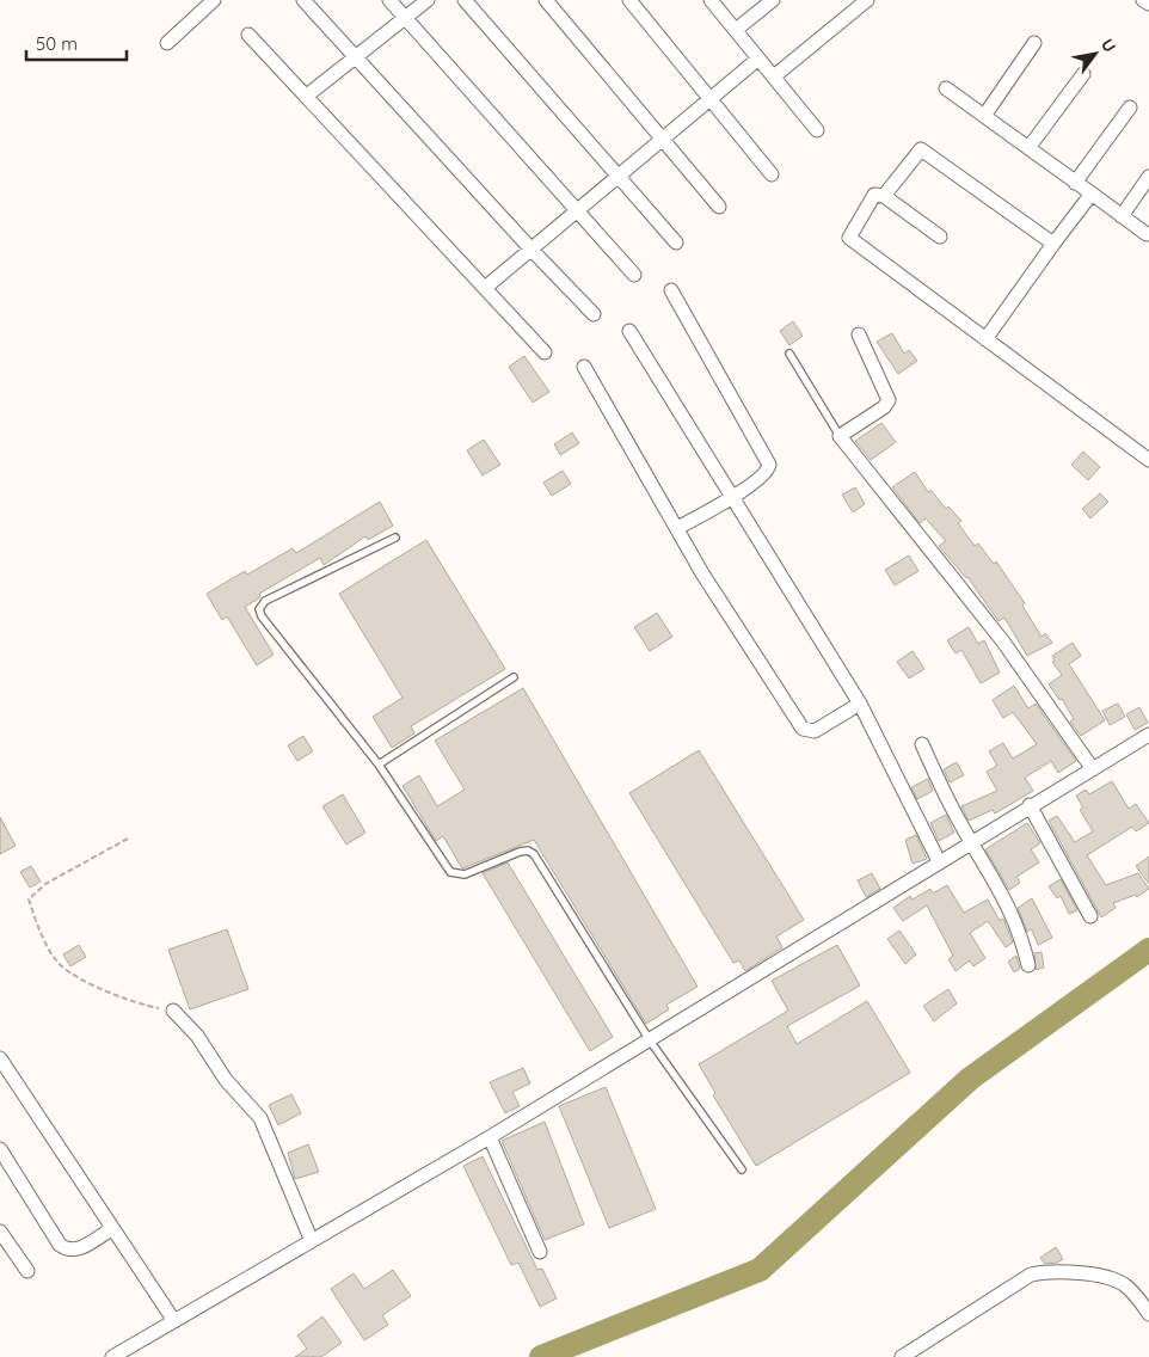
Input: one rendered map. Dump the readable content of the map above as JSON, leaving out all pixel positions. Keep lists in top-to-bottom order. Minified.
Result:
{"scale_bar":"50 m","north":"top right"}
